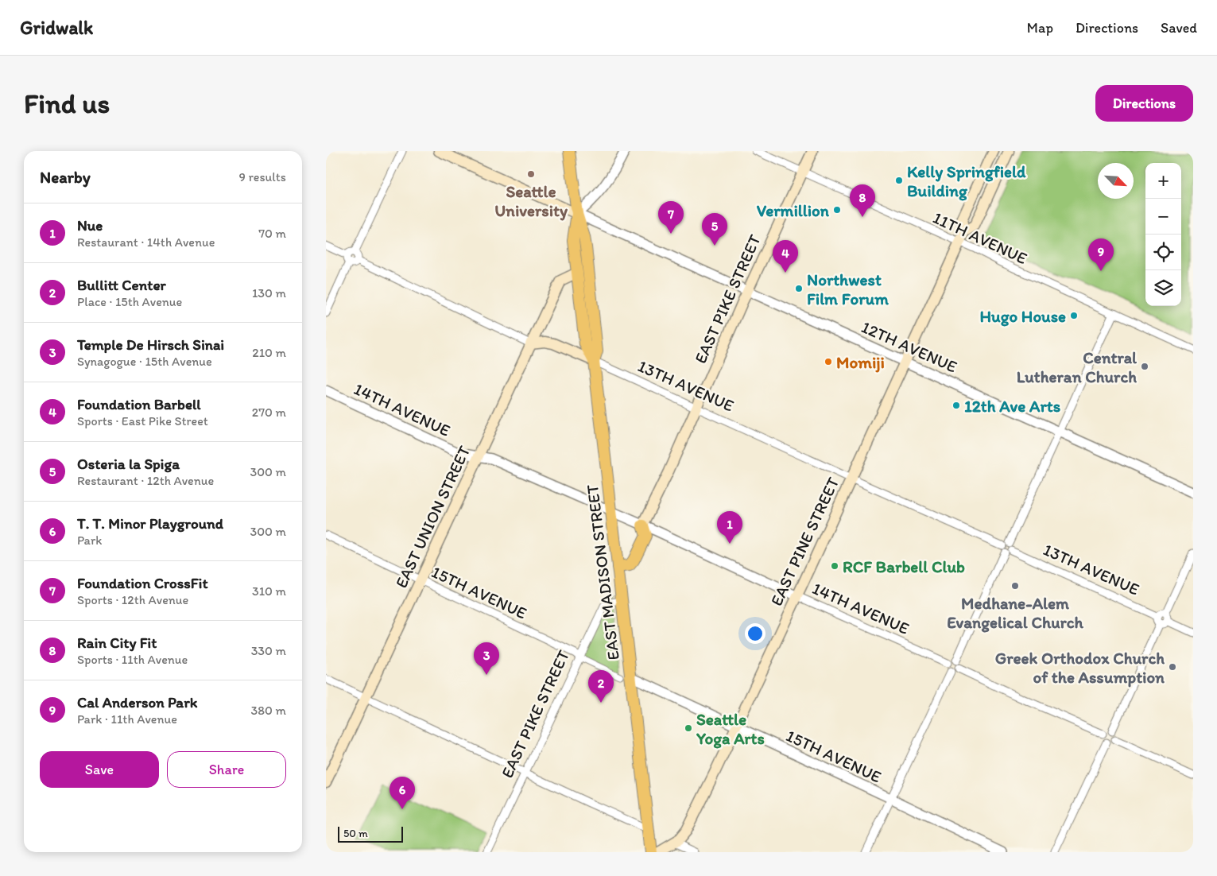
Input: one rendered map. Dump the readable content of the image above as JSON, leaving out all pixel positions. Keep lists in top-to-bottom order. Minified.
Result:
{"streets":{"main road":["EAST PIKE STREET","12TH AVENUE","13TH AVENUE","EAST UNION STREET","EAST PINE STREET","EAST MADISON STREET"],"street":["11TH AVENUE","14TH AVENUE","15TH AVENUE"]},"crossings":[["11TH AVENUE","EAST PIKE STREET"],["11TH AVENUE","EAST PINE STREET"],["EAST PIKE STREET","12TH AVENUE"],["EAST PIKE STREET","13TH AVENUE"],["EAST PIKE STREET","14TH AVENUE"],["EAST PIKE STREET","EAST MADISON STREET"],["EAST PIKE STREET","15TH AVENUE"],["12TH AVENUE","EAST PINE STREET"],["12TH AVENUE","EAST MADISON STREET"],["13TH AVENUE","EAST UNION STREET"],["13TH AVENUE","EAST PINE STREET"],["13TH AVENUE","EAST MADISON STREET"],["14TH AVENUE","EAST UNION STREET"],["14TH AVENUE","EAST PINE STREET"],["14TH AVENUE","EAST MADISON STREET"],["EAST UNION STREET","EAST MADISON STREET"],["EAST UNION STREET","15TH AVENUE"],["EAST PINE STREET","15TH AVENUE"],["EAST MADISON STREET","15TH AVENUE"]],"places":["Seattle University","Kelly Springfield Building","Vermillion","Northwest Film Forum","Hugo House","Momiji","Central Lutheran Church","12th Ave Arts","RCF Barbell Club","Medhane-Alem Evangelical Church","Greek Orthodox Church of the Assumption","Seattle Yoga Arts"],"scale_bar":"50 m","north":"bottom right","page":{"header":"Gridwalk","nav":["Map","Directions","Saved"],"buttons":["Directions",["Save","Share"]],"title":"Find us","heading":["Nearby","9 results"],"map_buttons":["+","−"],"pins":["8","7","5","9","4","1","3","2","6"],"list":[{"mark":"1","name":"Nue","note":"Restaurant · 14th Avenue","value":"70 m"},{"mark":"2","name":"Bullitt Center","note":"Place · 15th Avenue","value":"130 m"},{"mark":"3","name":"Temple De Hirsch Sinai","note":"Synagogue · 15th Avenue","value":"210 m"},{"mark":"4","name":"Foundation Barbell","note":"Sports · East Pike Street","value":"270 m"},{"mark":"5","name":"Osteria la Spiga","note":"Restaurant · 12th Avenue","value":"300 m"},{"mark":"6","name":"T. T. Minor Playground","note":"Park","value":"300 m"},{"mark":"7","name":"Foundation CrossFit","note":"Sports · 12th Avenue","value":"310 m"},{"mark":"8","name":"Rain City Fit","note":"Sports · 11th Avenue","value":"330 m"},{"mark":"9","name":"Cal Anderson Park","note":"Park · 11th Avenue","value":"380 m"}],"scale":"50 m"}}
